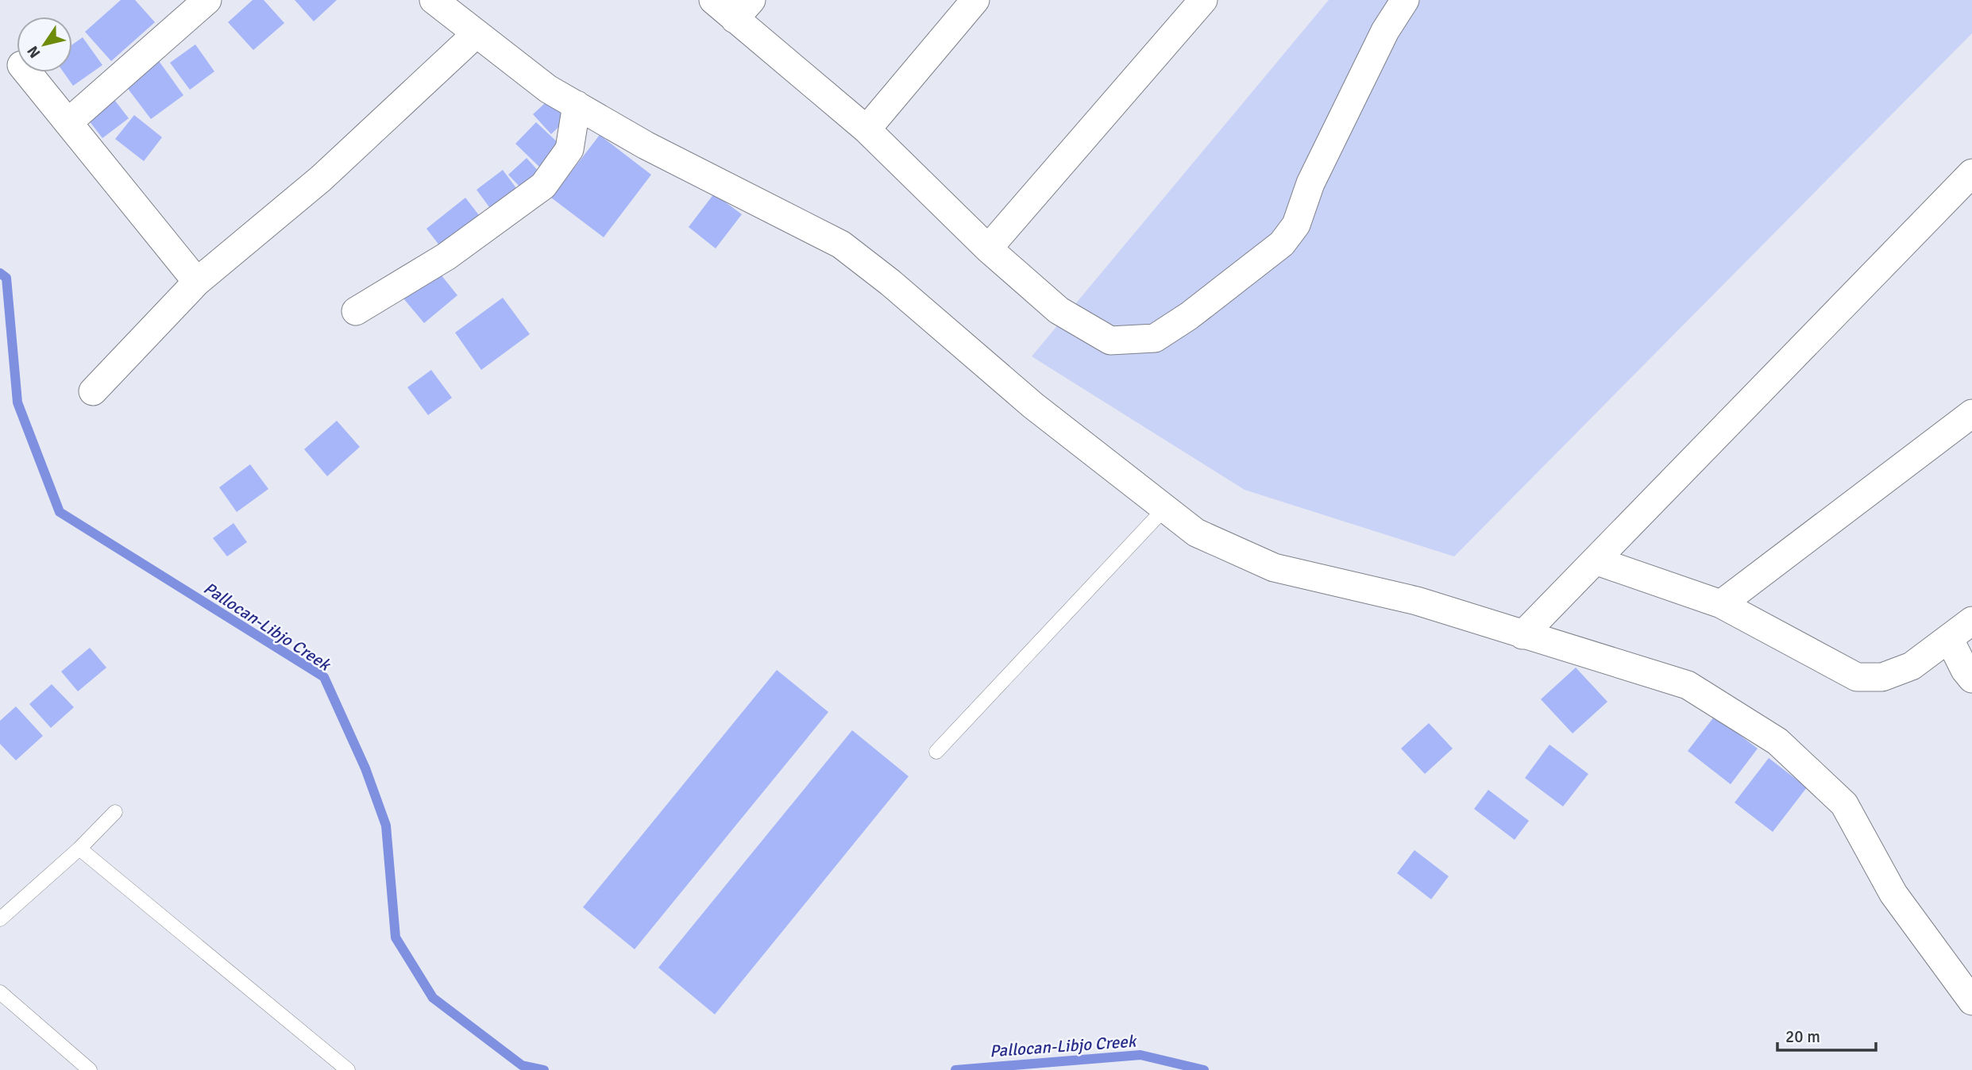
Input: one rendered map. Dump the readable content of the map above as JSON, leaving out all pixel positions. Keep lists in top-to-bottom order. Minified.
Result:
{"water":["Pallocan-Libjo Creek"],"scale_bar":"20 m","north":"bottom left"}
